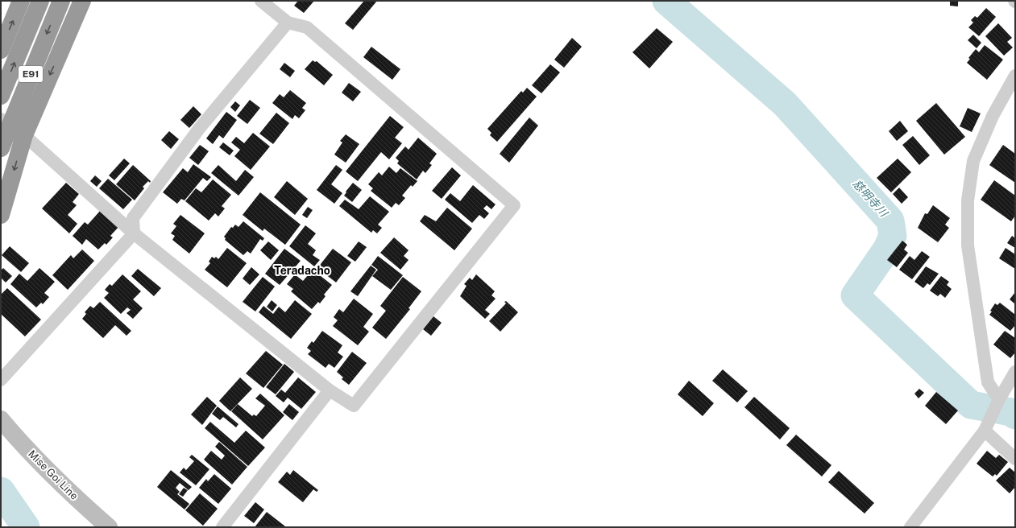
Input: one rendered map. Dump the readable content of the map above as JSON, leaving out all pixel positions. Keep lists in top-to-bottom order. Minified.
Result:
{"streets":{"highway":["E91"],"main road":["Mise Goi Line"]},"districts":["Teradacho"],"water":["慈明寺川"]}
